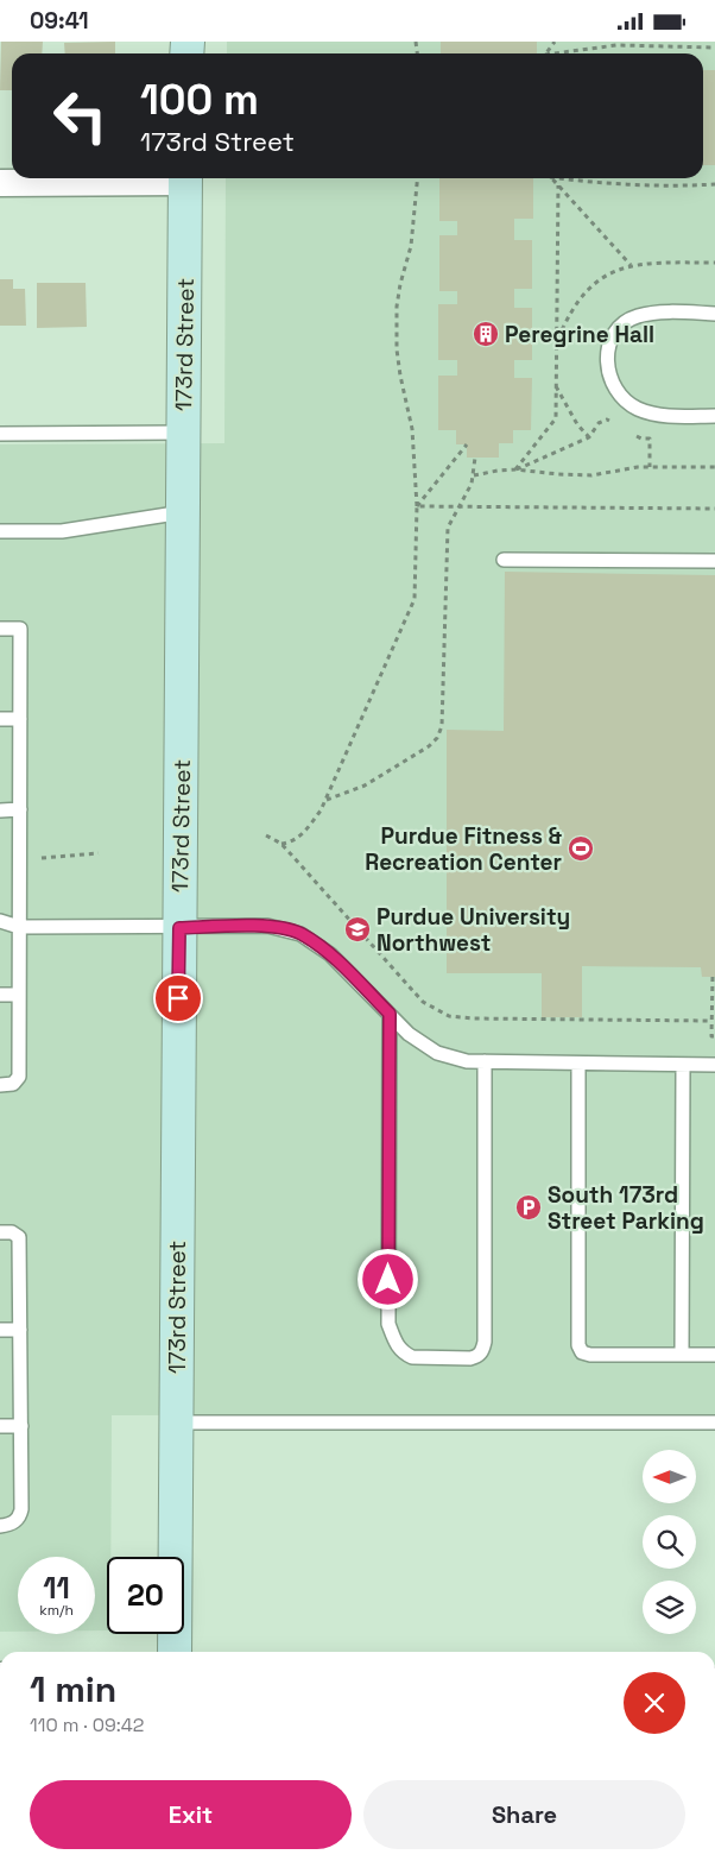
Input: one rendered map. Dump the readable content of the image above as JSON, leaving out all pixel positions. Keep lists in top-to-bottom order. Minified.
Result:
{"streets":{"street":["173rd Street"]},"places":{"building":["Peregrine Hall"],"sports":["Purdue Fitness & Recreation Center"],"school or university":["Purdue University Northwest"],"parking":["South 173rd Street Parking"]},"north":"left","page":{"status":"09:41","turn":["100 m","173rd Street"],"speed":"11 km/h","limit":"20","heading":["1 min","110 m · 09:42"],"buttons":["Exit","Share"]}}
